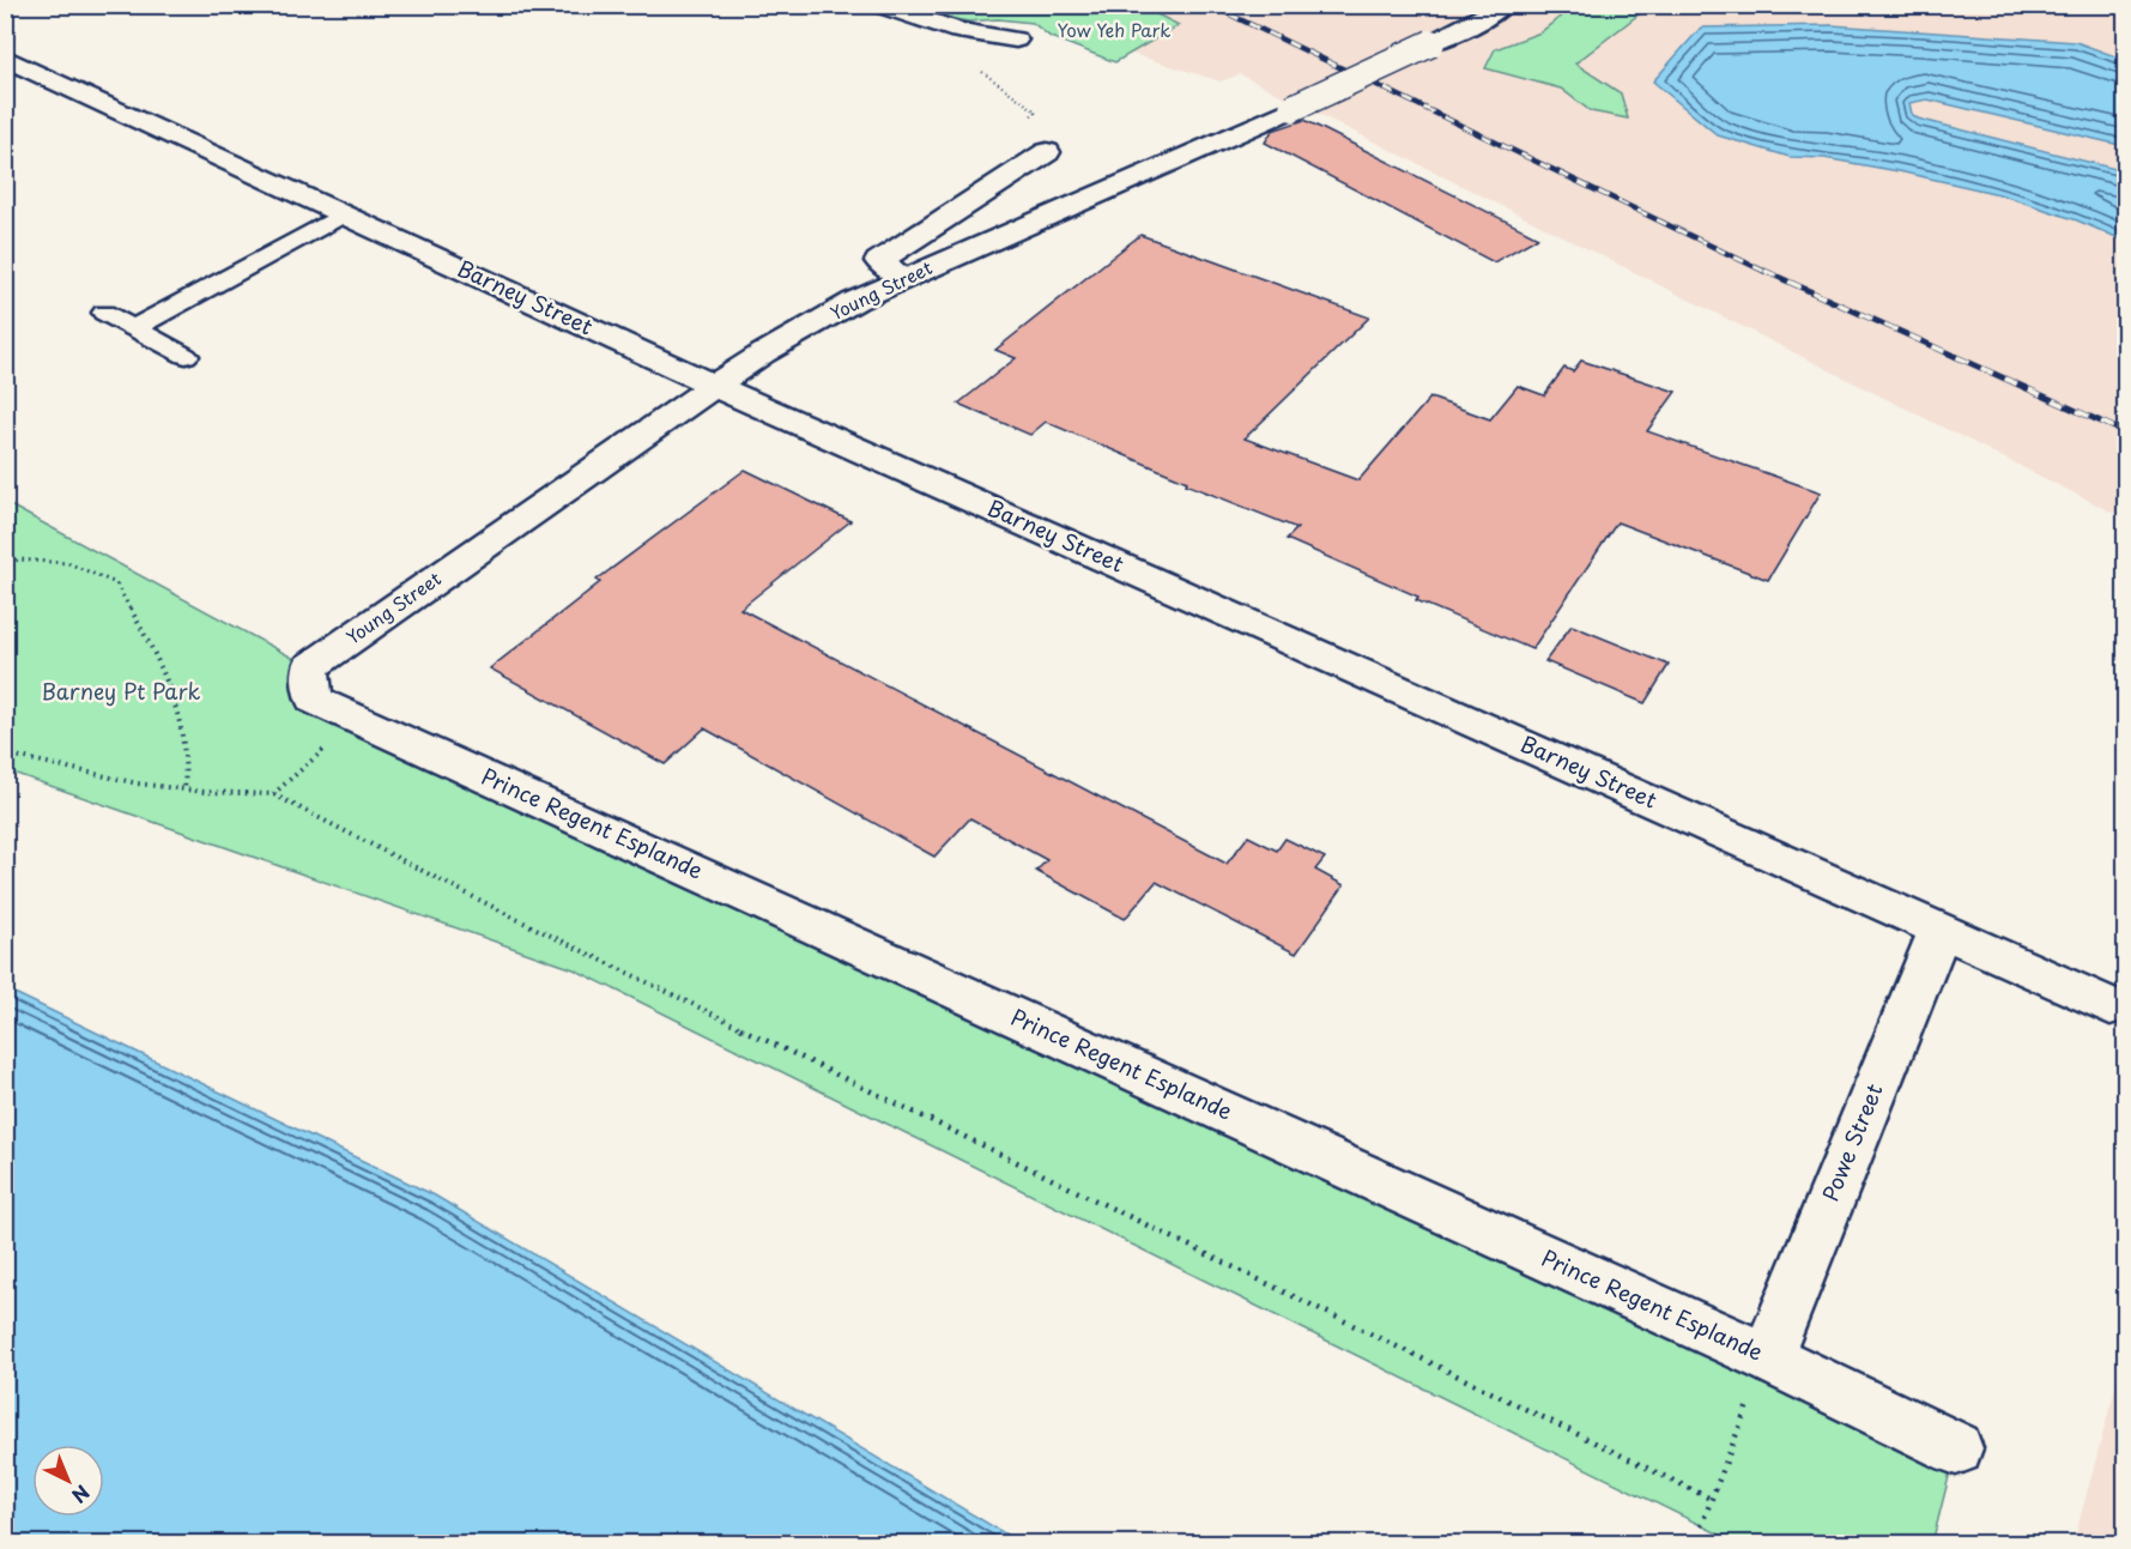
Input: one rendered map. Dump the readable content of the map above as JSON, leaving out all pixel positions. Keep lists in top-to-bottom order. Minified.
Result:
{"streets":{"street":["Young Street","Barney Street","Prince Regent Esplande","Powe Street"]},"crossings":[["Young Street","Barney Street"],["Young Street","Prince Regent Esplande"],["Barney Street","Powe Street"],["Prince Regent Esplande","Powe Street"]],"parks":["Yow Yeh Park","Barney Pt Park"],"north":"bottom right"}
